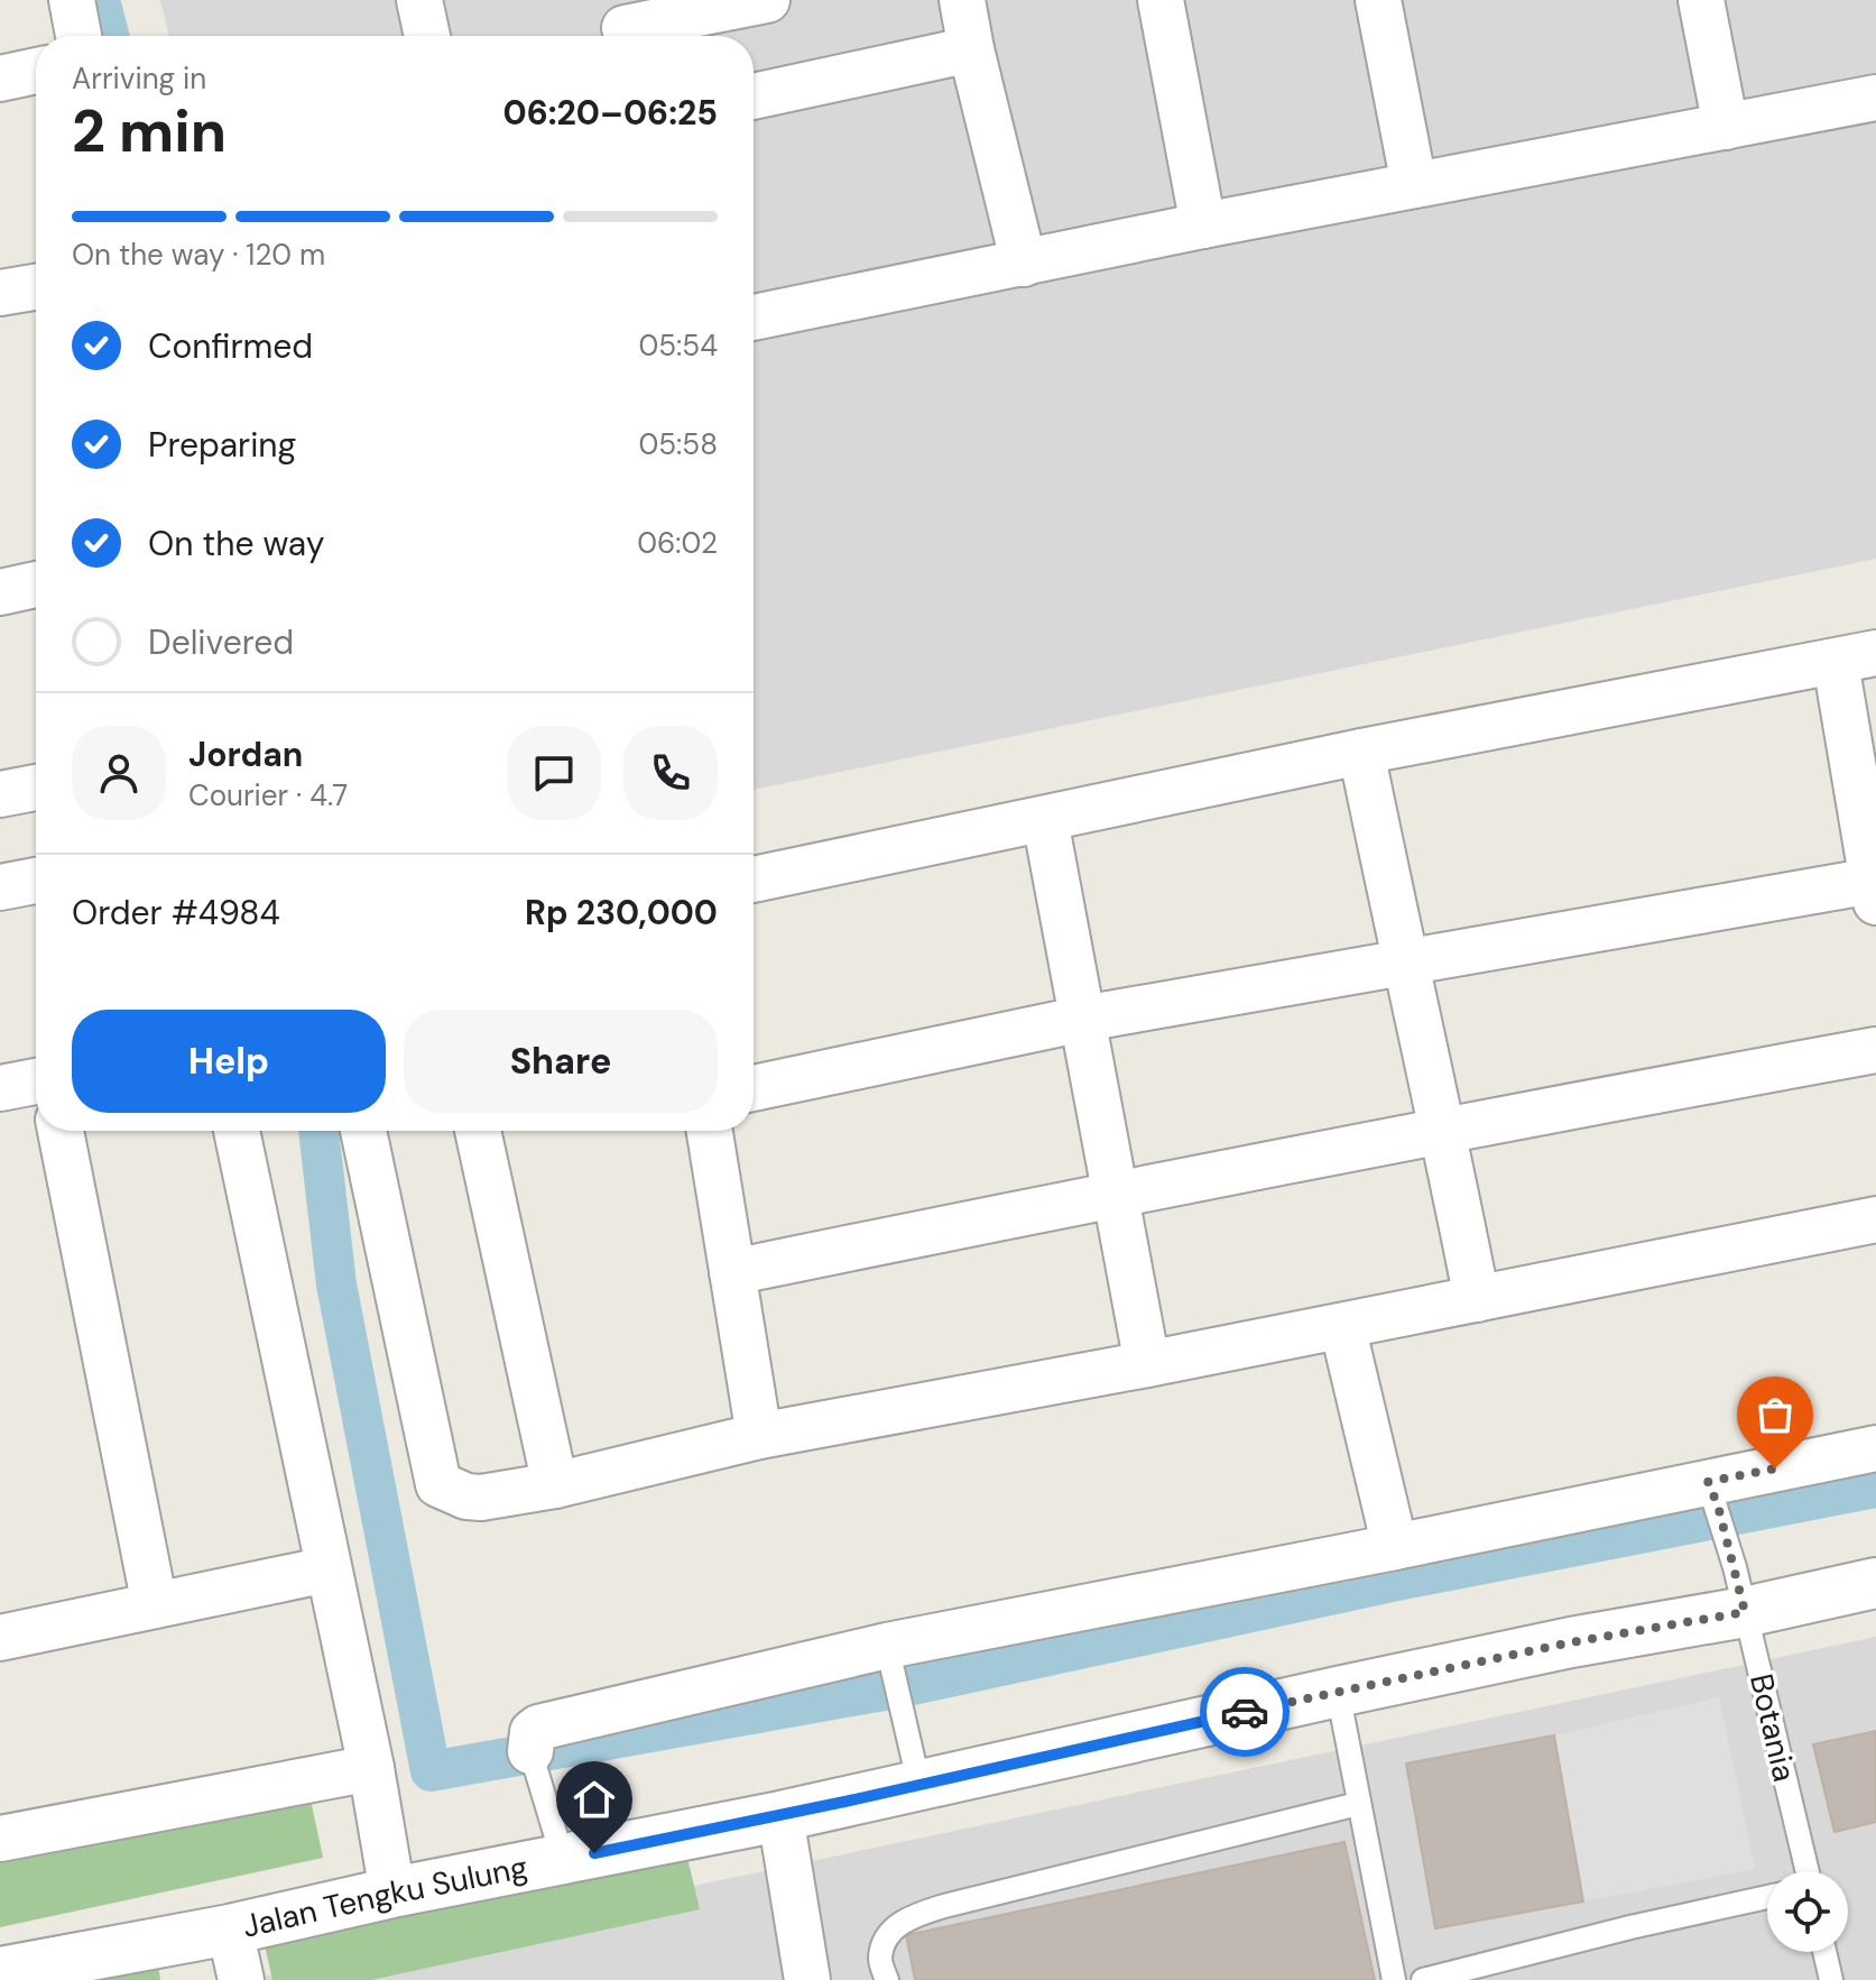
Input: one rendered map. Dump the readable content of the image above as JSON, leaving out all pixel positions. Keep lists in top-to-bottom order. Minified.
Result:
{"streets":{"street":["Jalan Tengku Sulung"],"lane":["Botania"]},"crossings":[["Botania","Jalan Tengku Sulung"]],"page":{"heading":["2 min","Arriving in","06:20–06:25"],"panel":["Jordan","Courier · 4.7","Order #4984","Rp 230,000"],"bar":"On the way · 120 m","list":[["Confirmed","05:54"],["Preparing","05:58"],["On the way","06:02"],"Delivered"],"buttons":["Help","Share"]}}
